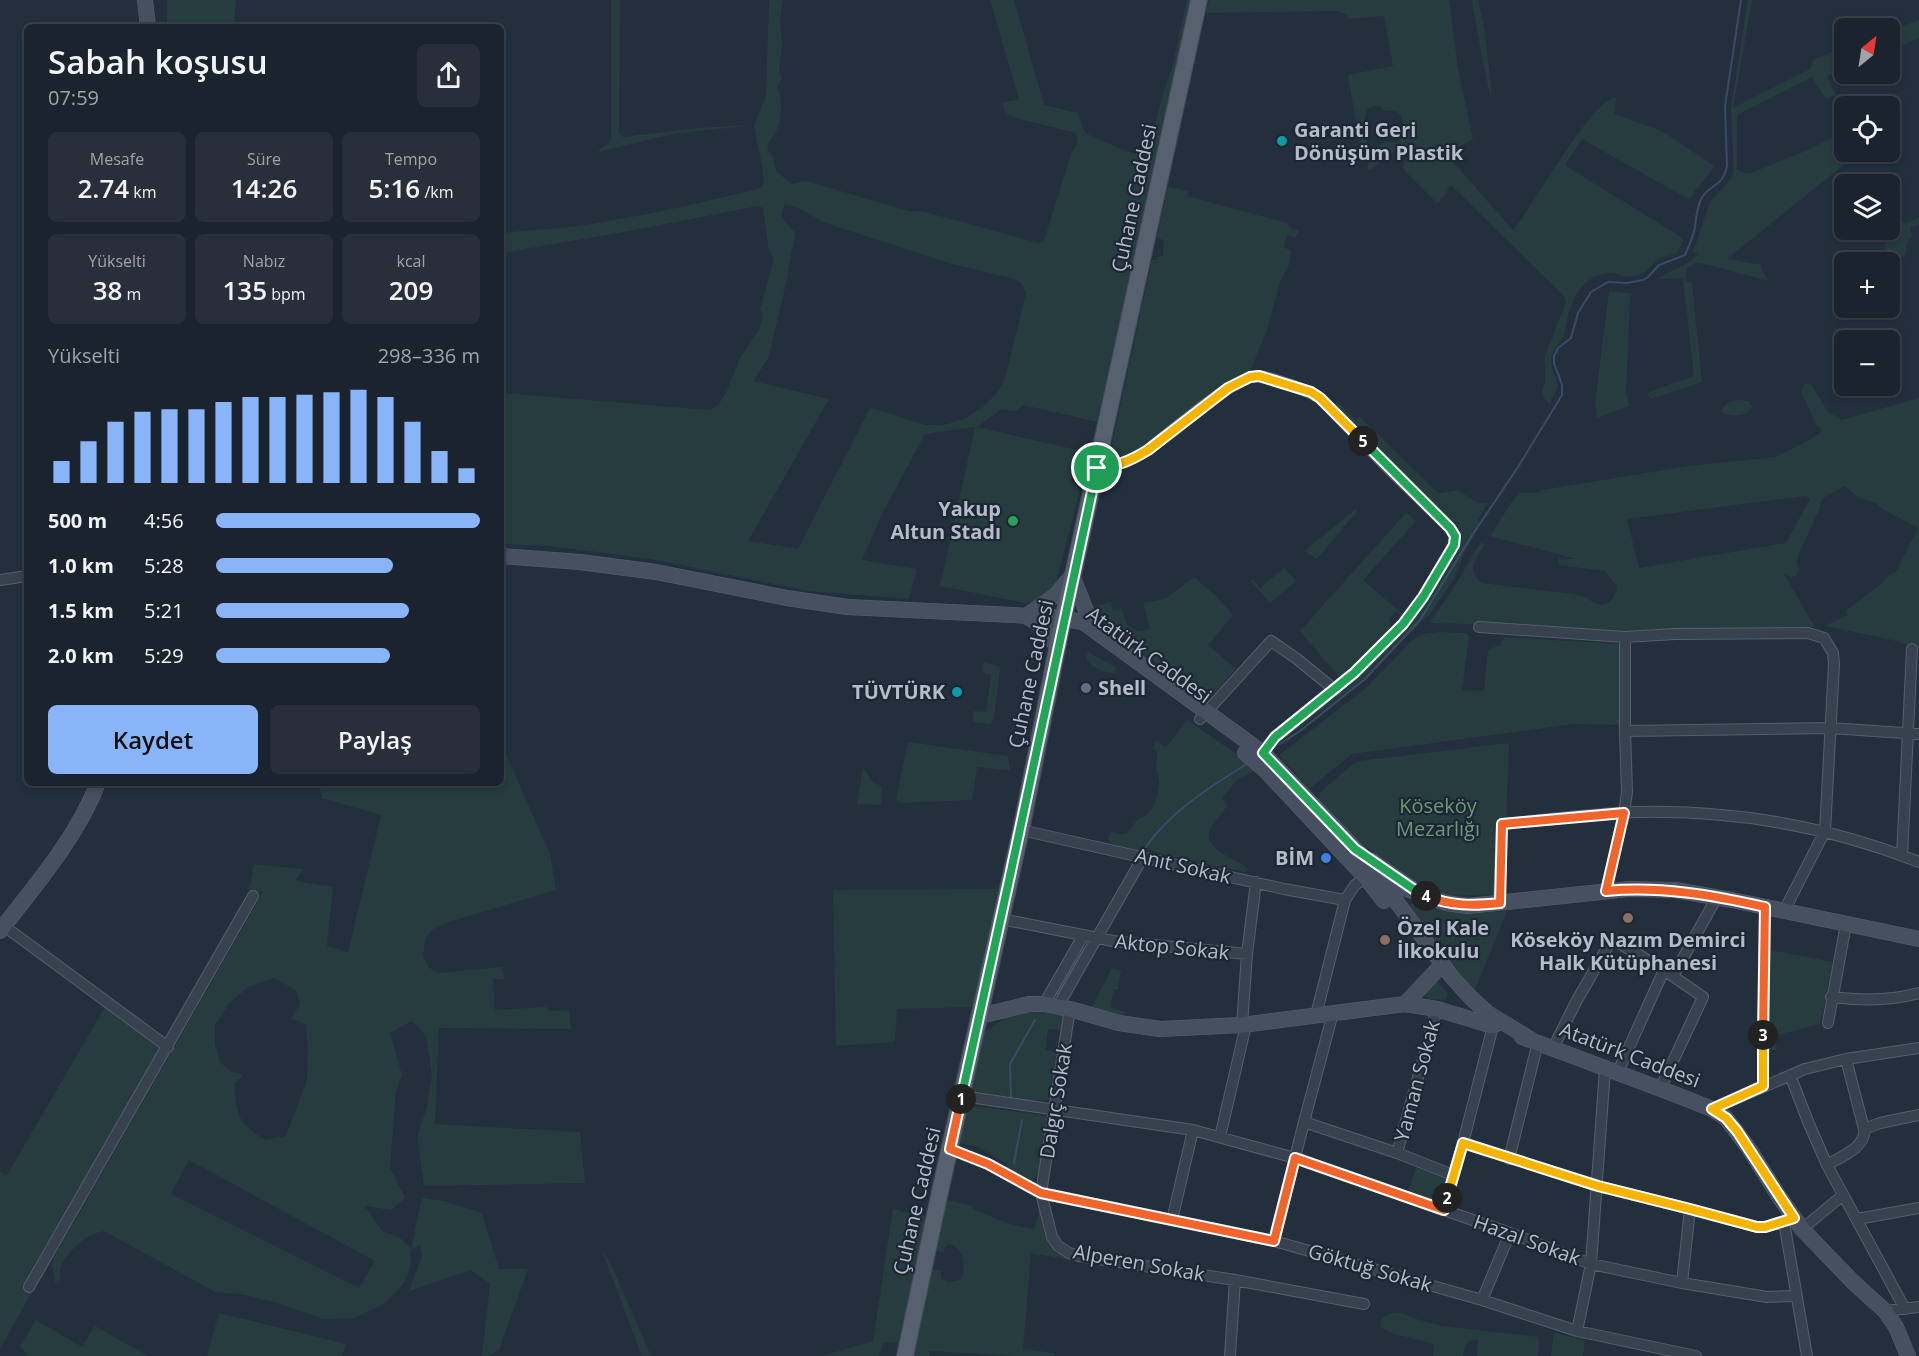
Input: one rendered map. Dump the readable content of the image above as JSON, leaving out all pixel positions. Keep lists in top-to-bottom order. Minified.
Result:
{"streets":{"main road":["Çuhane Caddesi","Atatürk Caddesi"],"street":["Anıt Sokak","Aktop Sokak","Yaman Sokak","Dalgıç Sokak","Hazal Sokak","Alperen Sokak","Göktuğ Sokak"]},"crossings":[["Çuhane Caddesi","Atatürk Caddesi"],["Çuhane Caddesi","Anıt Sokak"],["Çuhane Caddesi","Aktop Sokak"],["Çuhane Caddesi","Hazal Sokak"],["Dalgıç Sokak","Hazal Sokak"],["Dalgıç Sokak","Alperen Sokak"],["Dalgıç Sokak","Göktuğ Sokak"],["Alperen Sokak","Göktuğ Sokak"]],"parks":["Köseköy Mezarlığı"],"places":["Garanti Geri Dönüşüm Plastik","Yakup Altun Stadı","Shell","TÜVTÜRK","BİM","Köseköy Nazım Demirci Halk Kütüphanesi","Özel Kale İlkokulu"],"north":"top right","page":{"map_buttons":["+","−"],"heading":["Sabah koşusu","07:59"],"stats":[["Mesafe","2.74 km"],["Süre","14:26"],["Tempo","5:16 /km"],["Yükselti","38 m"],["Nabız","135 bpm"],["kcal","209"]],"chart":["Yükselti","298–336 m"],"pins":["5","4","3","1","2"],"list":[{"name":"500 m","note":"4:56"},{"name":"1.0 km","note":"5:28"},{"name":"1.5 km","note":"5:21"},{"name":"2.0 km","note":"5:29"}],"buttons":["Kaydet","Paylaş"]}}
